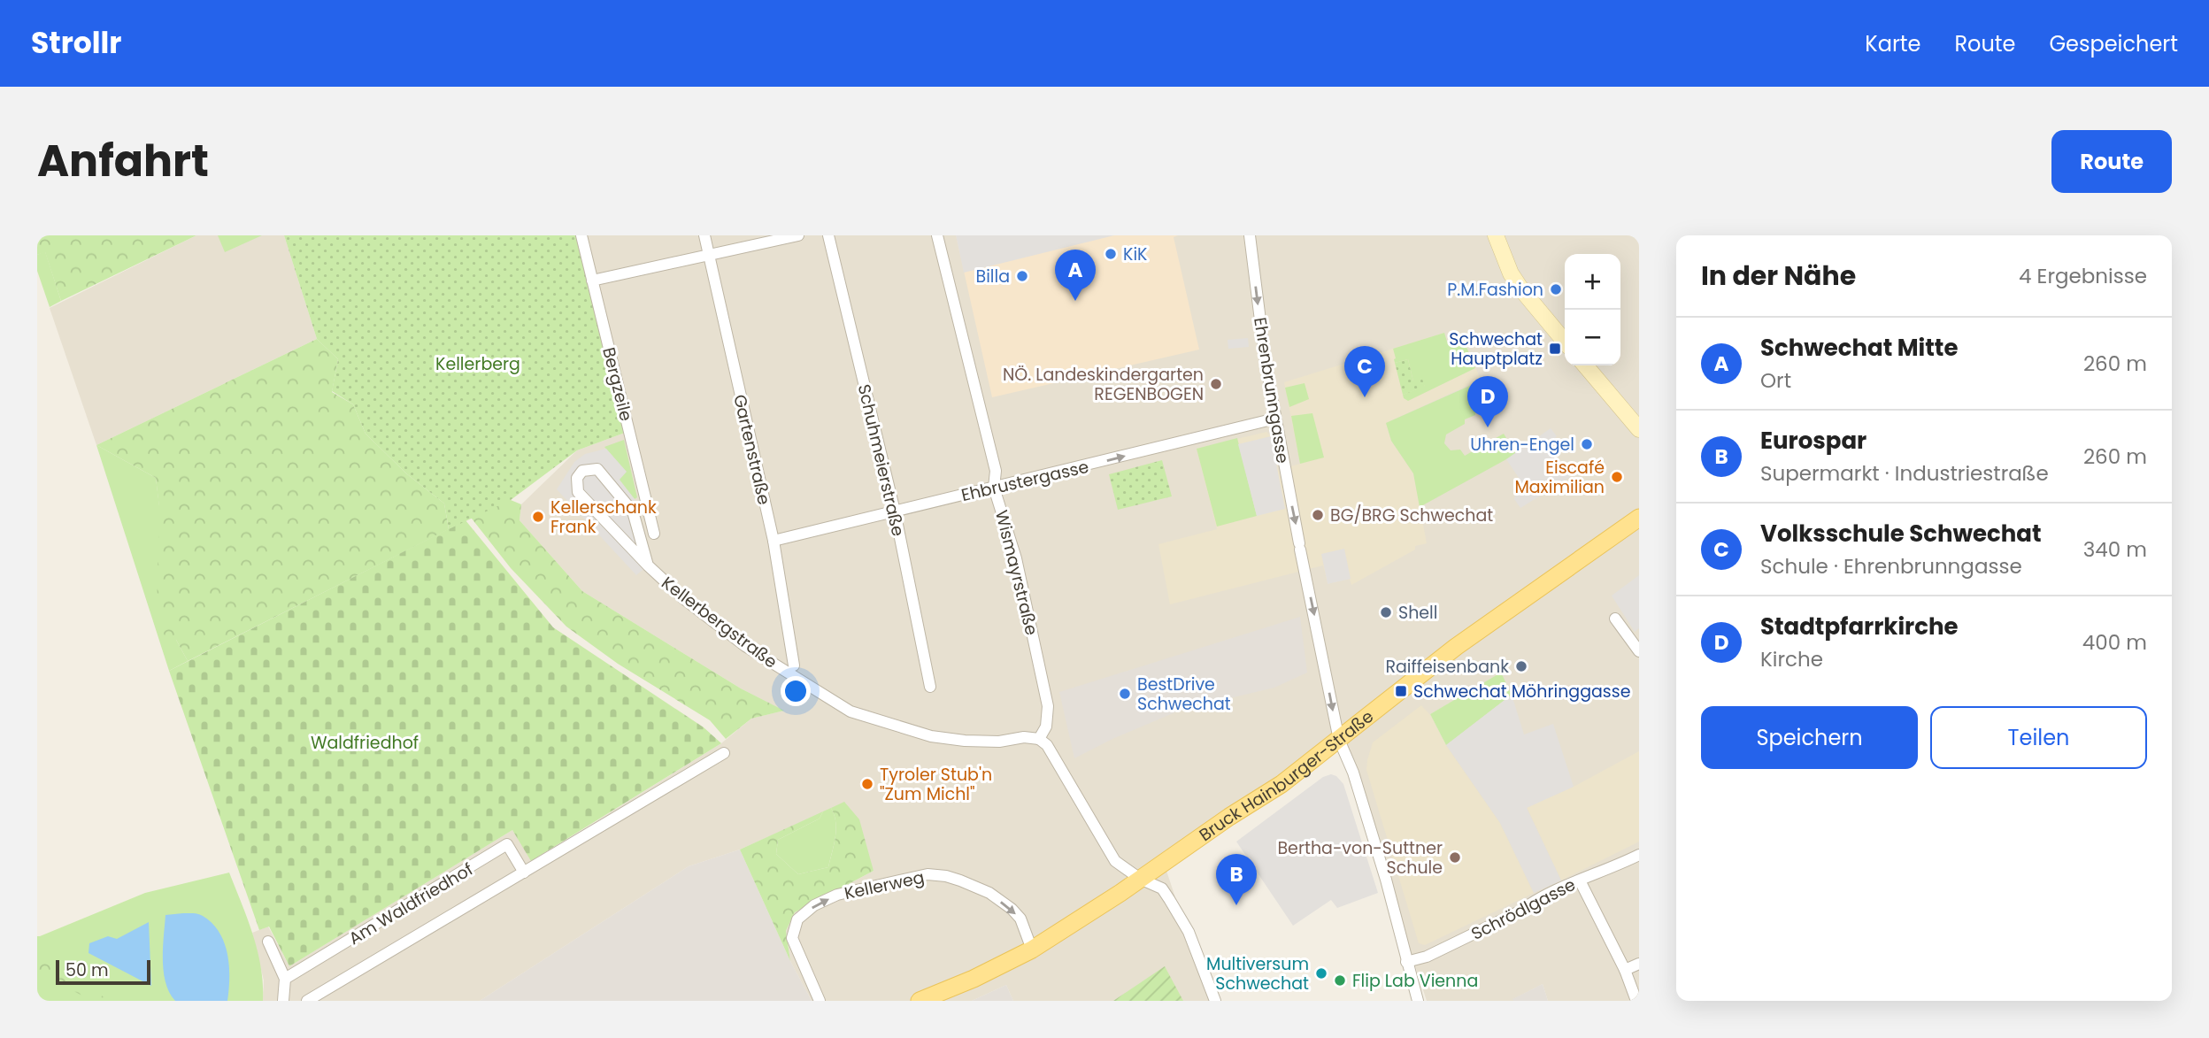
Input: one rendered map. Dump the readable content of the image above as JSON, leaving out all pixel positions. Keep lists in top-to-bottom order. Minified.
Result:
{"streets":{"main road":["Bruck Hainburger-Straße"],"street":["Bergzeile","Ehrenbrunngasse","Gartenstraße","Schuhmeierstraße","Ehbrustergasse","Wismayrstraße","Kellerbergstraße","Kellerweg","Am Waldfriedhof","Schrödlgasse"]},"crossings":[["Ehrenbrunngasse","Ehbrustergasse"],["Ehrenbrunngasse","Bruck Hainburger-Straße"],["Ehrenbrunngasse","Schrödlgasse"],["Gartenstraße","Ehbrustergasse"],["Schuhmeierstraße","Ehbrustergasse"],["Ehbrustergasse","Wismayrstraße"],["Wismayrstraße","Kellerbergstraße"],["Bruck Hainburger-Straße","Kellerweg"]],"one_way":["Ehrenbrunngasse","Ehbrustergasse"],"parks":["Kellerberg","Waldfriedhof"],"places":{"other":["KiK","Billa","P.M.Fashion","NÖ. Landeskindergarten REGENBOGEN","Uhren-Engel","Eiscafé Maximilian","BG/BRG Schwechat","Kellerschank Frank","Shell","Raiffeisenbank","BestDrive Schwechat","Tyroler Stub'n \"Zum Michl\"","Bertha-von-Suttner Schule","Multiversum Schwechat","Flip Lab Vienna"],"transit":["Schwechat Hauptplatz","Schwechat Möhringgasse"]},"scale_bar":"50 m","page":{"header":"Strollr","nav":["Karte","Route","Gespeichert"],"title":"Anfahrt","buttons":["Route",["Speichern","Teilen"]],"heading":["In der Nähe","4 Ergebnisse"],"pins":["A","C","D","B"],"map_buttons":["+","−"],"list":[{"mark":"A","name":"Schwechat Mitte","note":"Ort","value":"260 m"},{"mark":"B","name":"Eurospar","note":"Supermarkt · Industriestraße","value":"260 m"},{"mark":"C","name":"Volksschule Schwechat","note":"Schule · Ehrenbrunngasse","value":"340 m"},{"mark":"D","name":"Stadtpfarrkirche","note":"Kirche","value":"400 m"}],"scale":"50 m"}}
